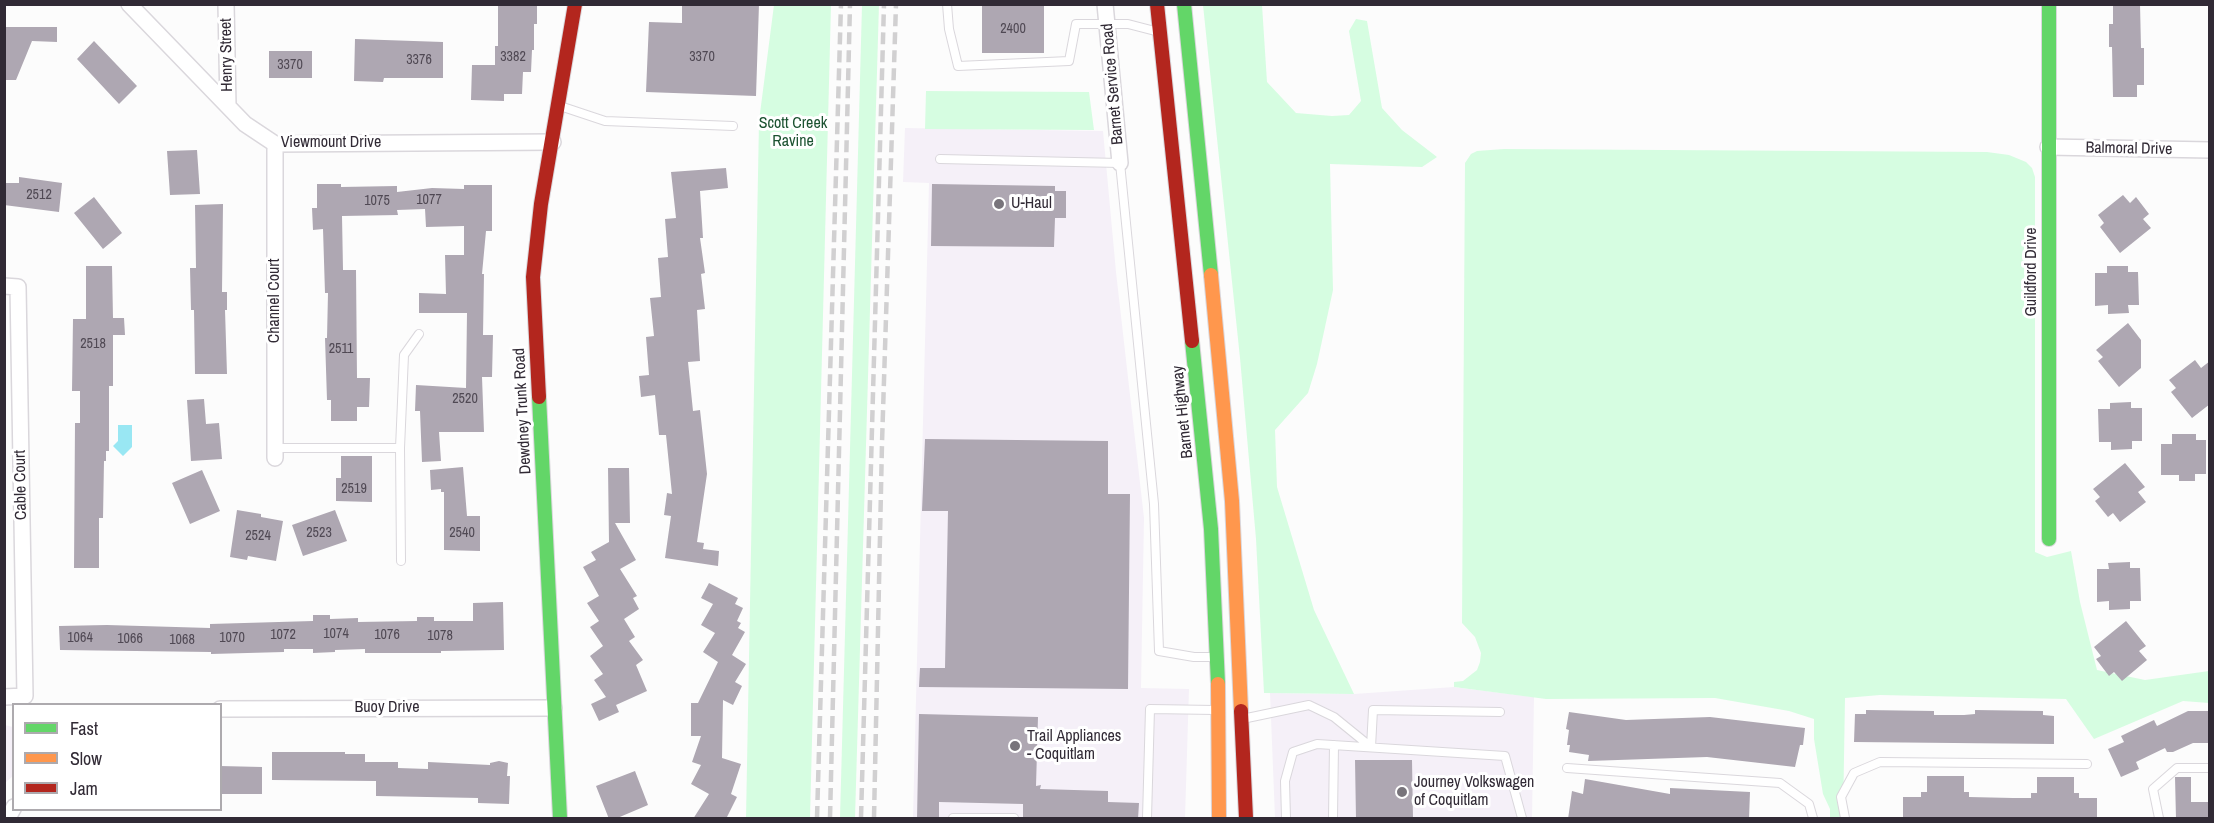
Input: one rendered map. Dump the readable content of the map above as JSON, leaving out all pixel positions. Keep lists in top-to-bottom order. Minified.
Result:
{"streets":{"main road":["Guildford Drive","Dewdney Trunk Road","Barnet Highway"],"street":["Henry Street","Barnet Service Road","Viewmount Drive","Balmoral Drive","Channel Court","Cable Court","Buoy Drive"]},"crossings":[["Henry Street","Viewmount Drive"],["Viewmount Drive","Channel Court"],["Viewmount Drive","Dewdney Trunk Road"],["Balmoral Drive","Guildford Drive"],["Dewdney Trunk Road","Buoy Drive"]],"parks":["Scott Creek Ravine"],"places":["U-Haul","Trail Appliances - Coquitlam","Journey Volkswagen of Coquitlam"],"house_numbers":["2400","3382","3370","3376","3370","2512","1077","1075","2518","2511","2520","2519","2523","2540","2524","1074","1072","1076","1078","1064","1070","1066","1068"],"legend":["Fast","Slow","Jam"]}
